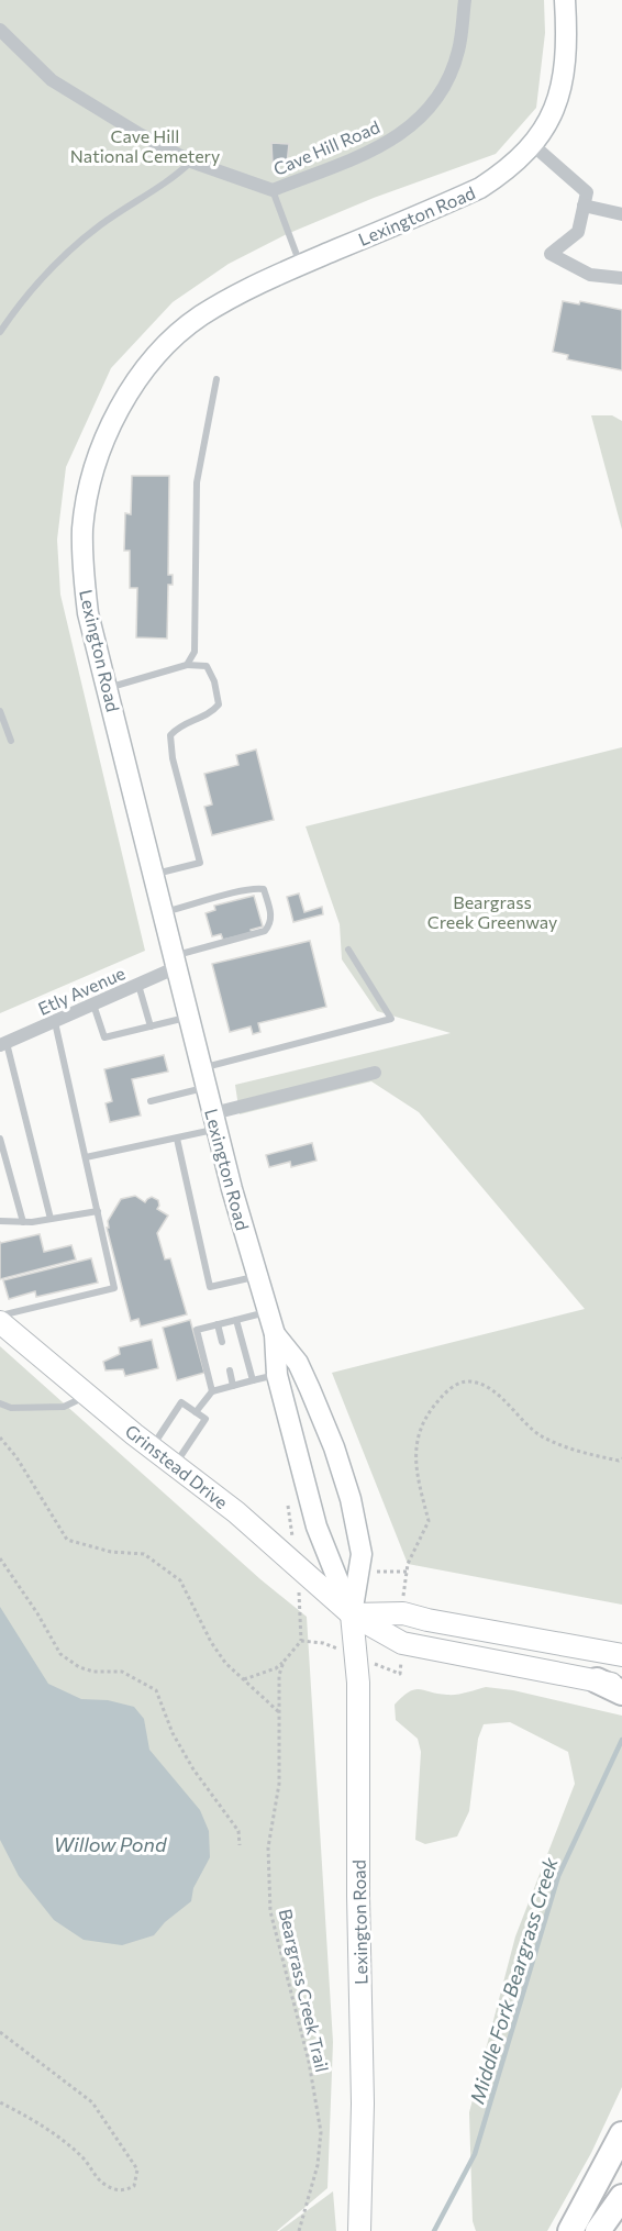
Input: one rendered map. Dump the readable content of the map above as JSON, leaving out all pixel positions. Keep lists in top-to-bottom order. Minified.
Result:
{"streets":{"main road":["Lexington Road","Grinstead Drive"],"street":["Cave Hill Road","Etly Avenue"],"path":["Beargrass Creek Trail"]},"crossings":[["Lexington Road","Etly Avenue"],["Lexington Road","Grinstead Drive"]],"water":["Willow Pond","Middle Fork Beargrass Creek"],"parks":["Cave Hill National Cemetery","Beargrass Creek Greenway"]}
